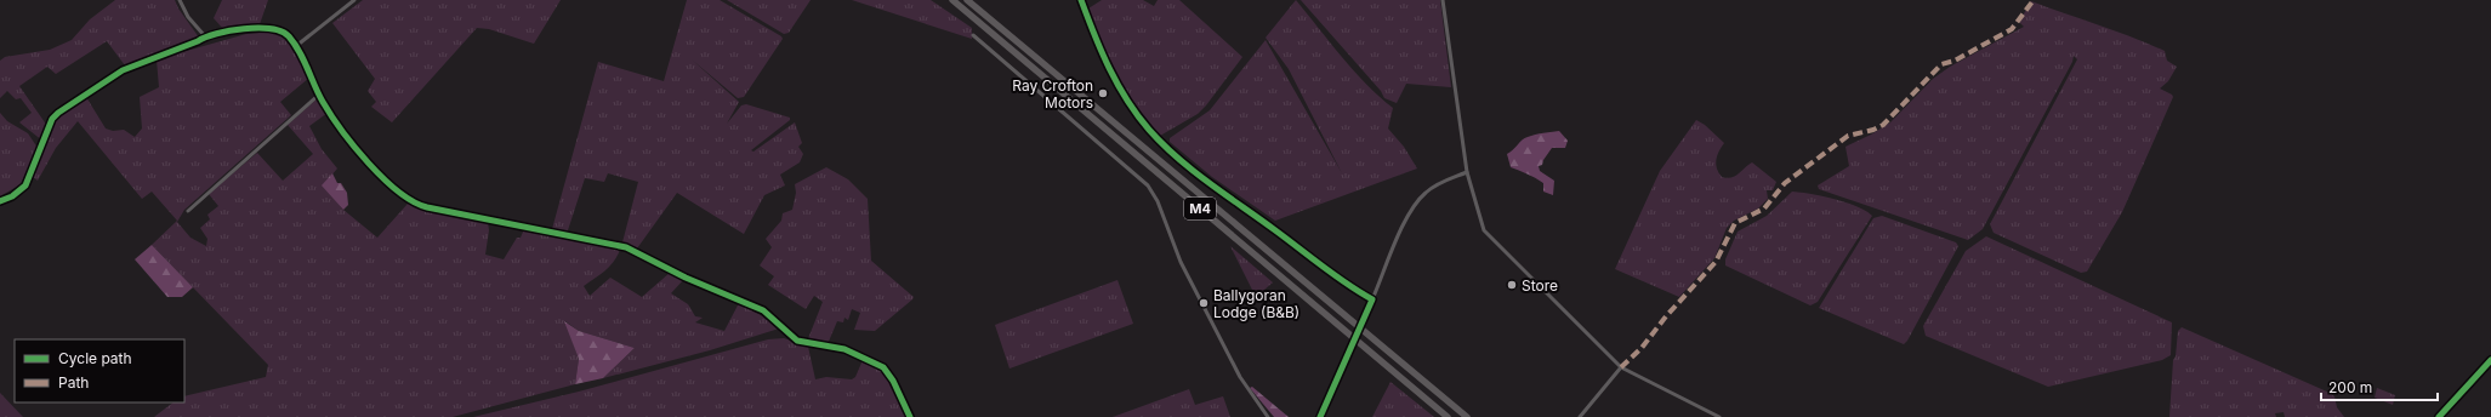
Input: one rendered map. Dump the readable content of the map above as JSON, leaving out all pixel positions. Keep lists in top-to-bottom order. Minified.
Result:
{"streets":{"highway":["M4"]},"places":["Ray Crofton Motors","Store","Ballygoran Lodge (B&B)"],"legend":["Cycle path","Path"],"scale_bar":"200 m"}
